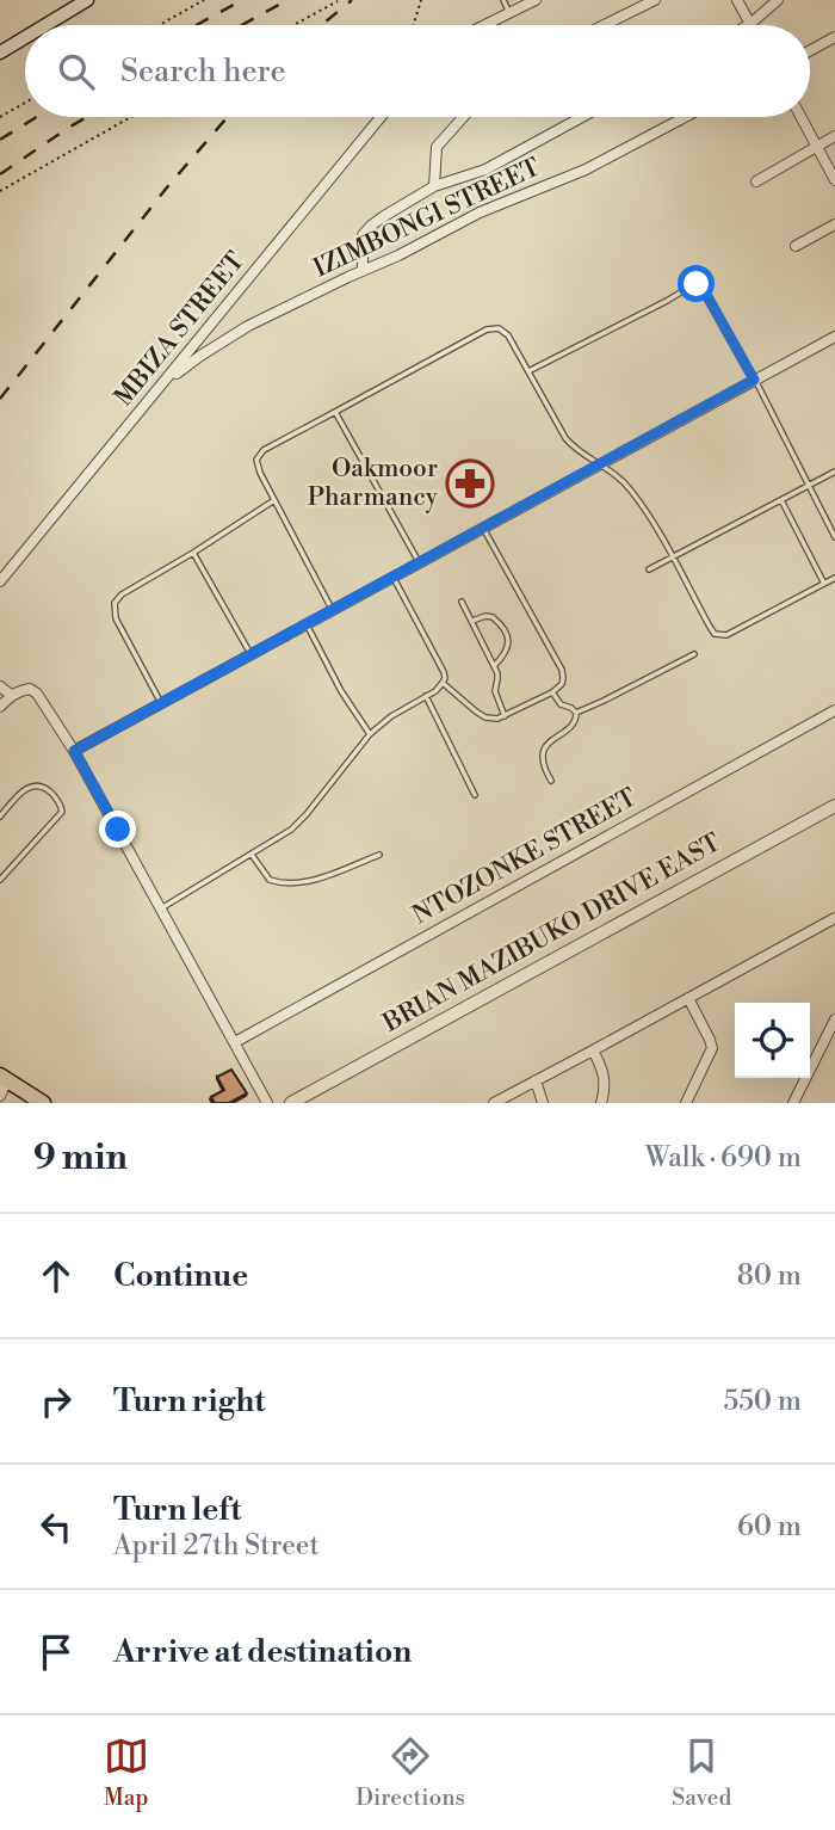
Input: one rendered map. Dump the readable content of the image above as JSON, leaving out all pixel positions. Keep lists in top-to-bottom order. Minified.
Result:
{"streets":{"street":["IZIMBONGI STREET","MBIZA STREET","NTOZONKE STREET","BRIAN MAZIBUKO DRIVE EAST"]},"crossings":[["IZIMBONGI STREET","MBIZA STREET"]],"places":{"pharmacy":["Oakmoor Pharmancy"]},"page":{"search":"Search here","heading":["9 min","Walk · 690 m"],"list":[["Continue","80 m"],["Turn right","550 m"],["Turn left","April 27th Street","60 m"],"Arrive at destination"],"nav":["Map","Directions","Saved"]}}
